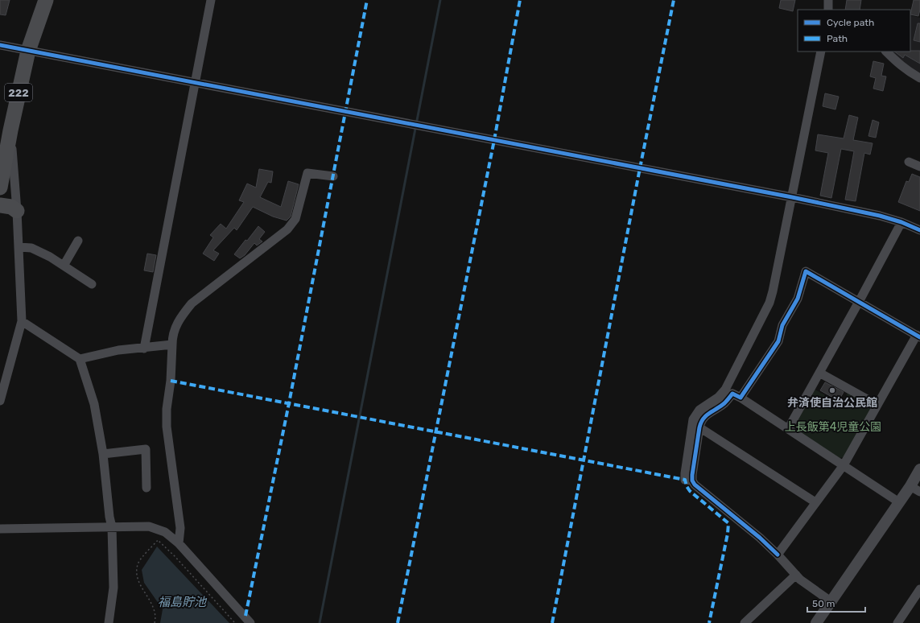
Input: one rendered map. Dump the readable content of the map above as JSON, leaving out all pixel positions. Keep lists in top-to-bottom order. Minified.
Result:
{"streets":{"highway":["222"]},"water":["福島貯池"],"parks":["上長飯第4児童公園"],"places":["弁済使自治公民館"],"legend":["Cycle path","Path"],"scale_bar":"50 m"}
